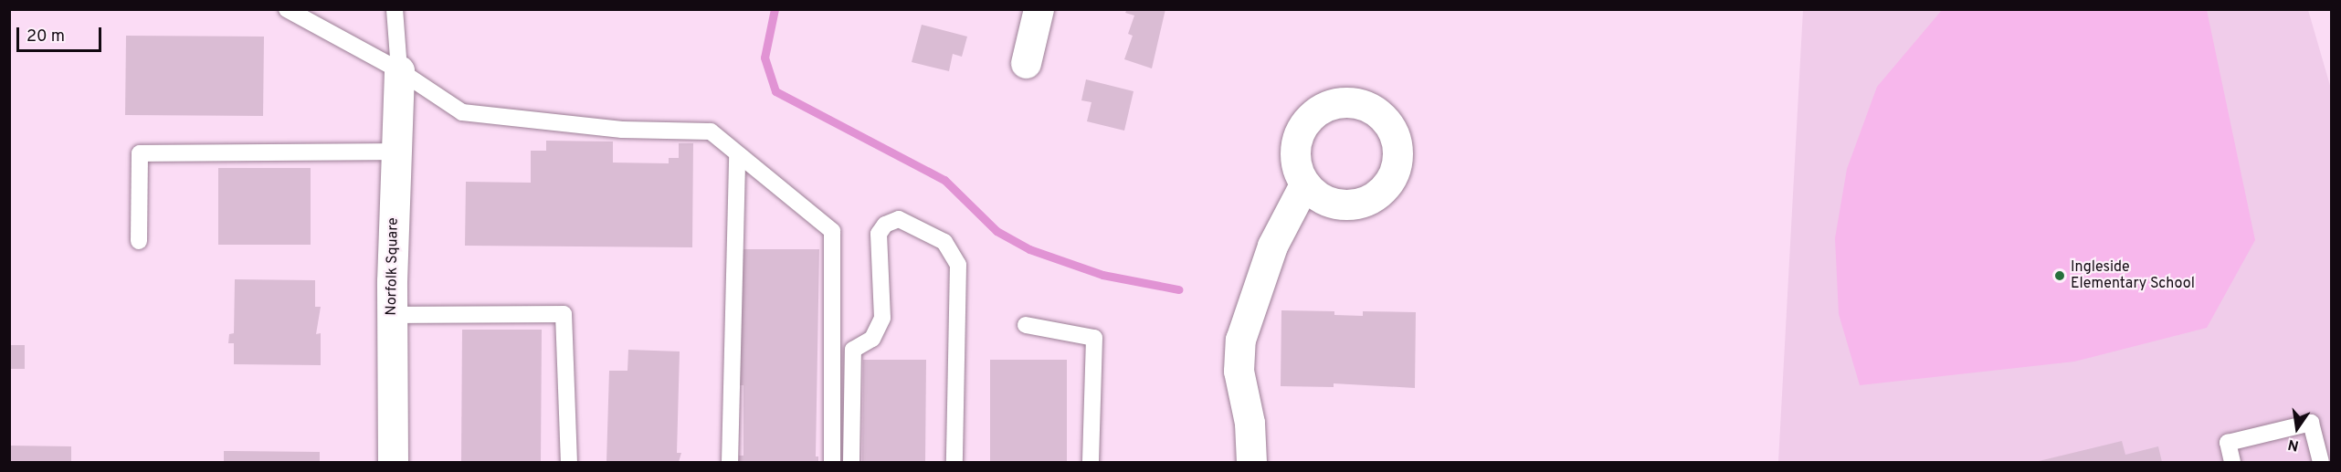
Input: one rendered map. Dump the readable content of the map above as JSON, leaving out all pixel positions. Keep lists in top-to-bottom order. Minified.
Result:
{"streets":{"street":["Norfolk Square"]},"places":["Ingleside Elementary School"],"scale_bar":"20 m","north":"bottom"}
